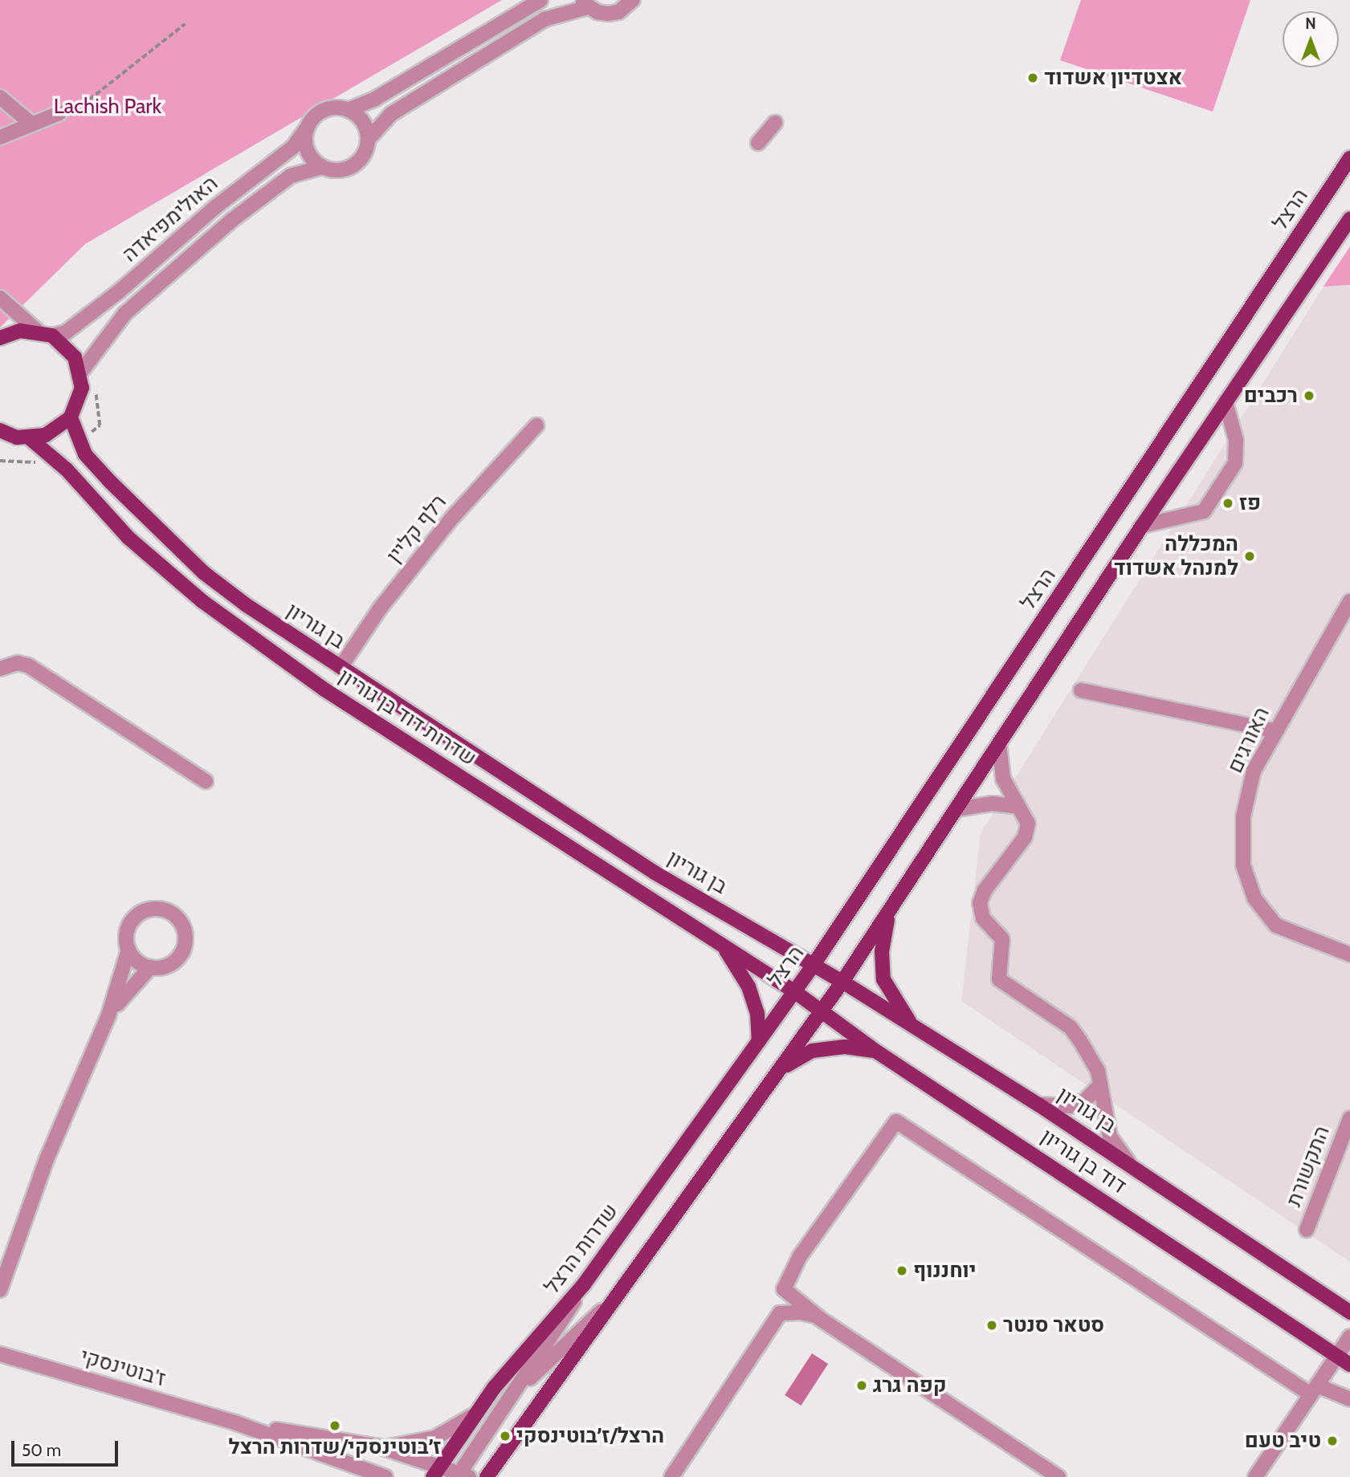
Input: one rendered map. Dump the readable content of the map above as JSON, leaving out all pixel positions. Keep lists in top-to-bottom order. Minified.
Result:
{"streets":{"main road":["הרצל","בן גוריון","שדרות דוד בן גוריון","דוד בן גוריון","שדרות הרצל"],"street":["האולימפיאדה","רלף קליין","האורגים","התקשורת","ז'בוטינסקי"]},"crossings":[["הרצל","בן גוריון"],["הרצל","שדרות דוד בן גוריון"],["הרצל","דוד בן גוריון"],["הרצל","שדרות הרצל"],["רלף קליין","בן גוריון"],["שדרות דוד בן גוריון","דוד בן גוריון"],["שדרות הרצל","ז'בוטינסקי"]],"parks":["Lachish Park"],"places":["אצטדיון אשדוד","רכבים","פז","המכללה למנהל אשדוד","יוחננוף","סטאר סנטר","קפה גרג","ז׳בוטינסקי/שדרות הרצל","הרצל/ז׳בוטינסקי","טיב טעם"],"scale_bar":"50 m","north":"top"}
